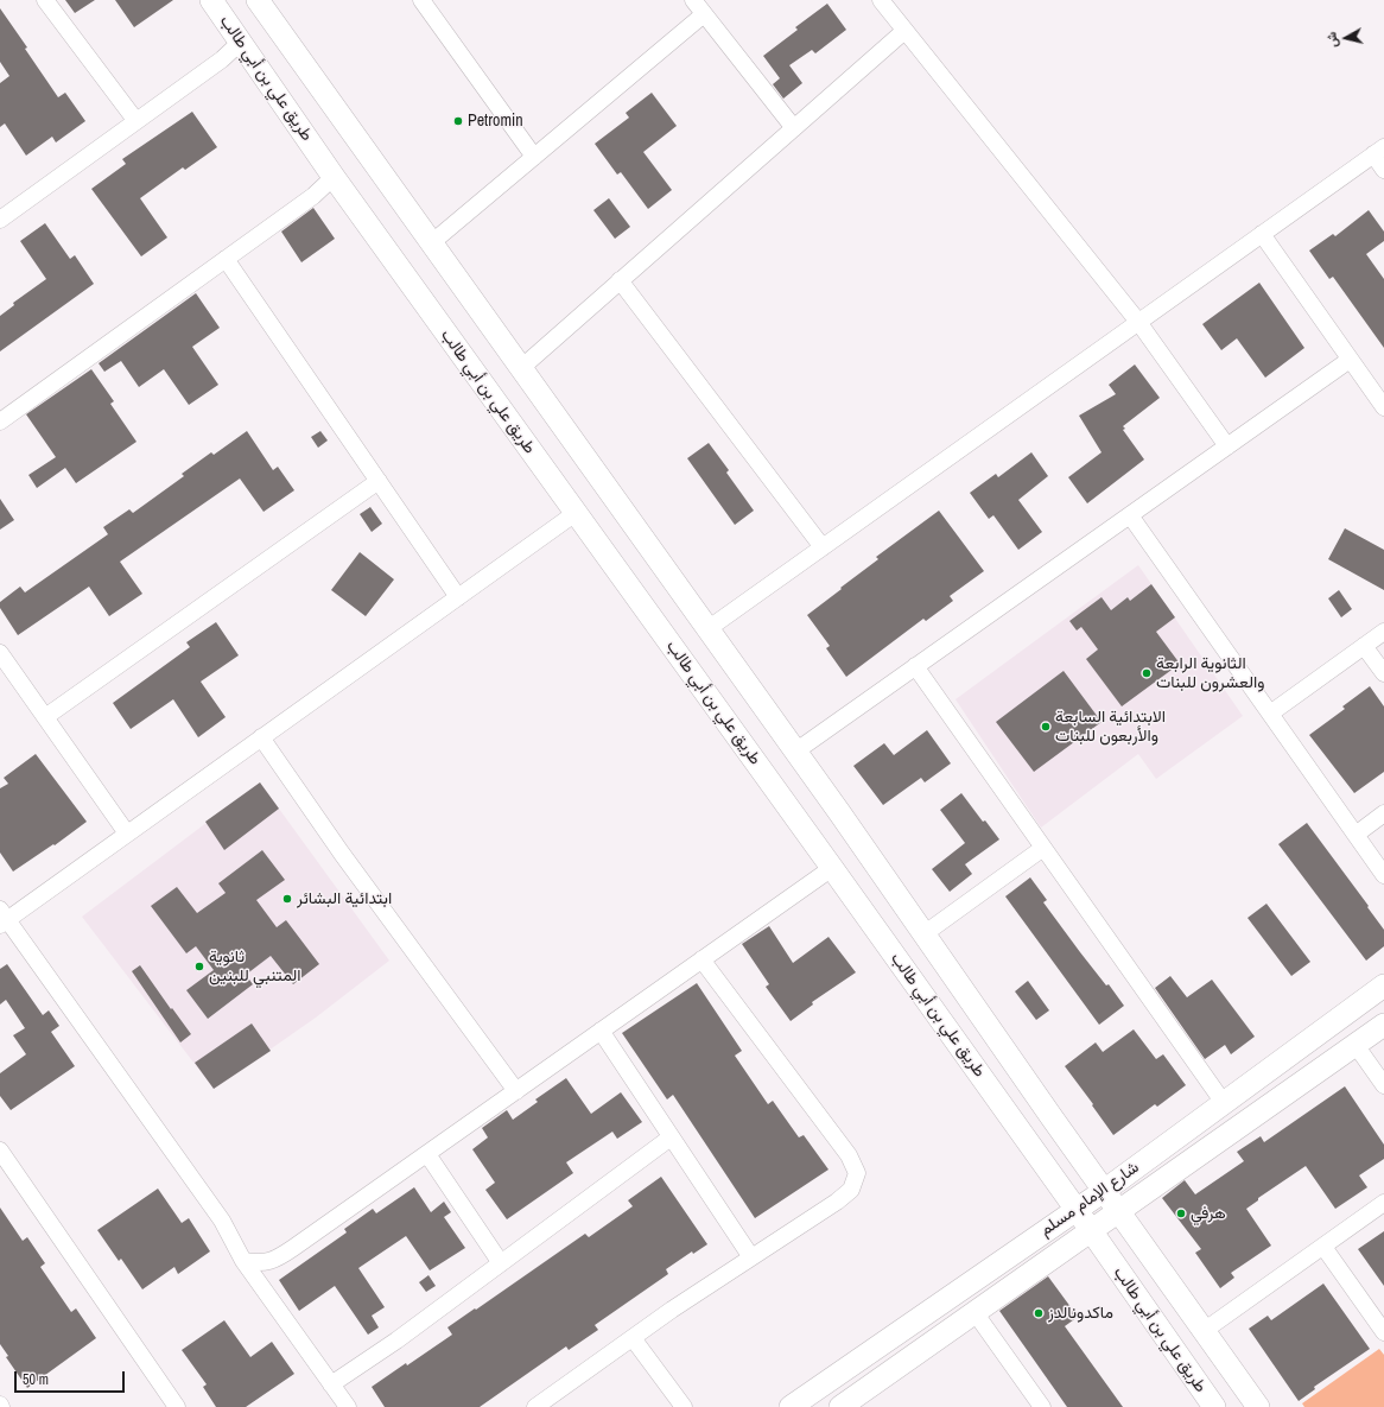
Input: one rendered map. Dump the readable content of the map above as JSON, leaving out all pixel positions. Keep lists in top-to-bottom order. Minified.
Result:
{"streets":{"main road":["طريق علي بن أبي طالب","شارع الإمام مسلم"]},"crossings":[["طريق علي بن أبي طالب","شارع الإمام مسلم"]],"places":["Petromin","الثانوية الرابعة والعشرون للبنات","الابتدائية السابعة والأربعون للبنات","ابتدائية البشائر","ثانوية المتنبي للبنين","هرفي","ماكدونالدز"],"scale_bar":"50 m","north":"left"}
